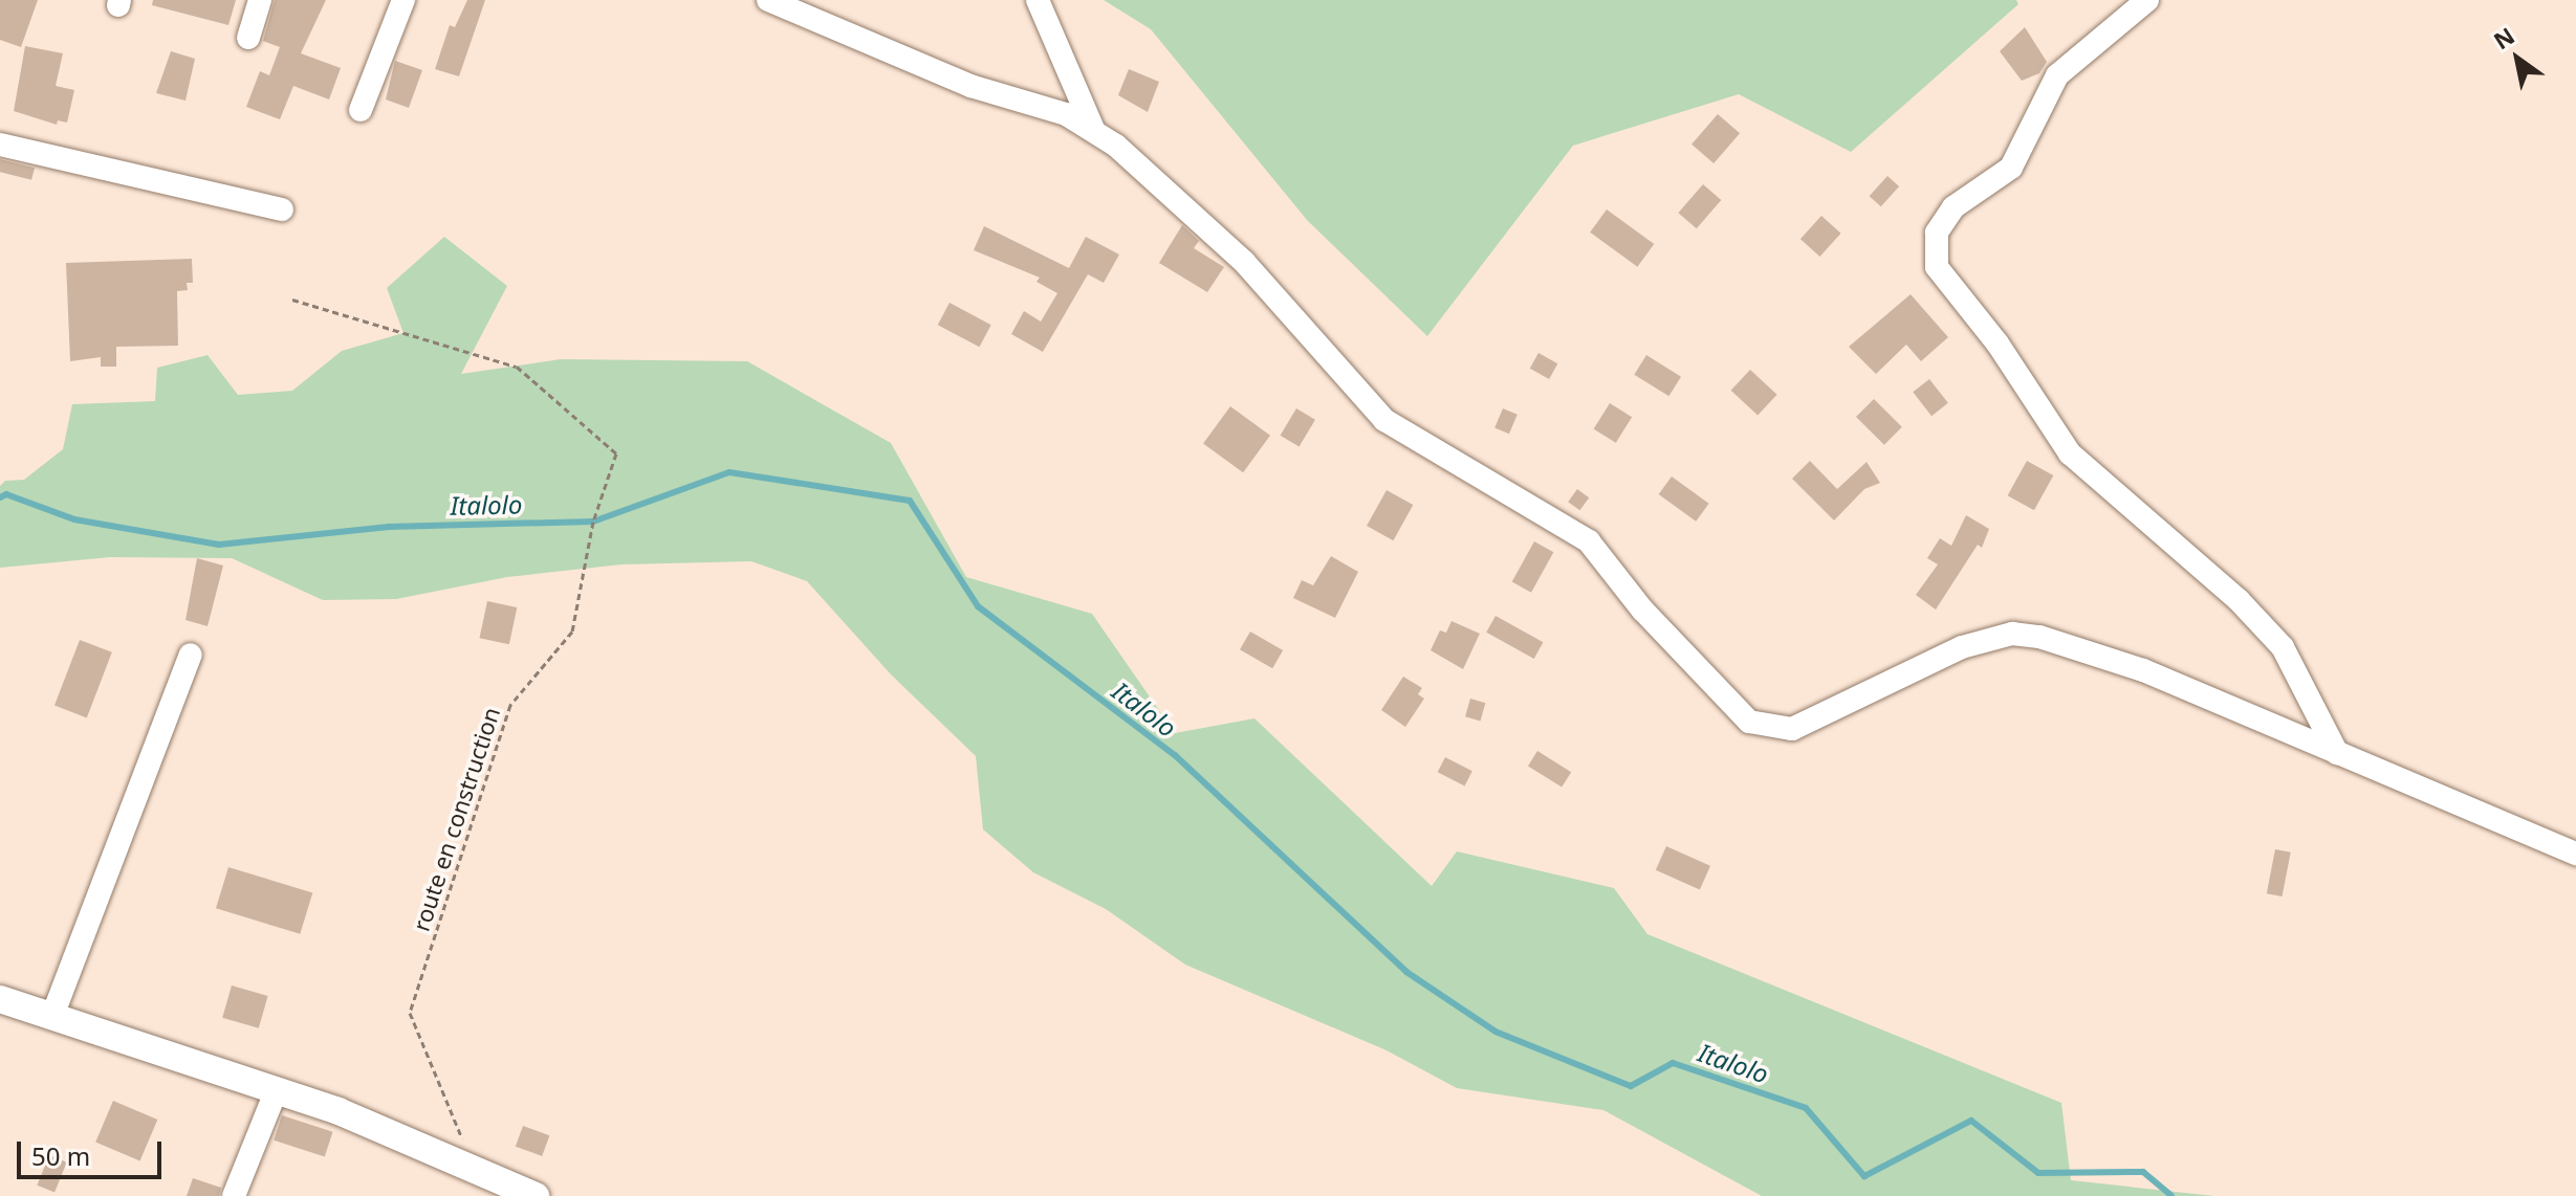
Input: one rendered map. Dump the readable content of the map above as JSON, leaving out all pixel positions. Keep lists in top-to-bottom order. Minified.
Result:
{"streets":{"path":["route en construction"]},"water":["Italolo"],"scale_bar":"50 m","north":"top left"}
